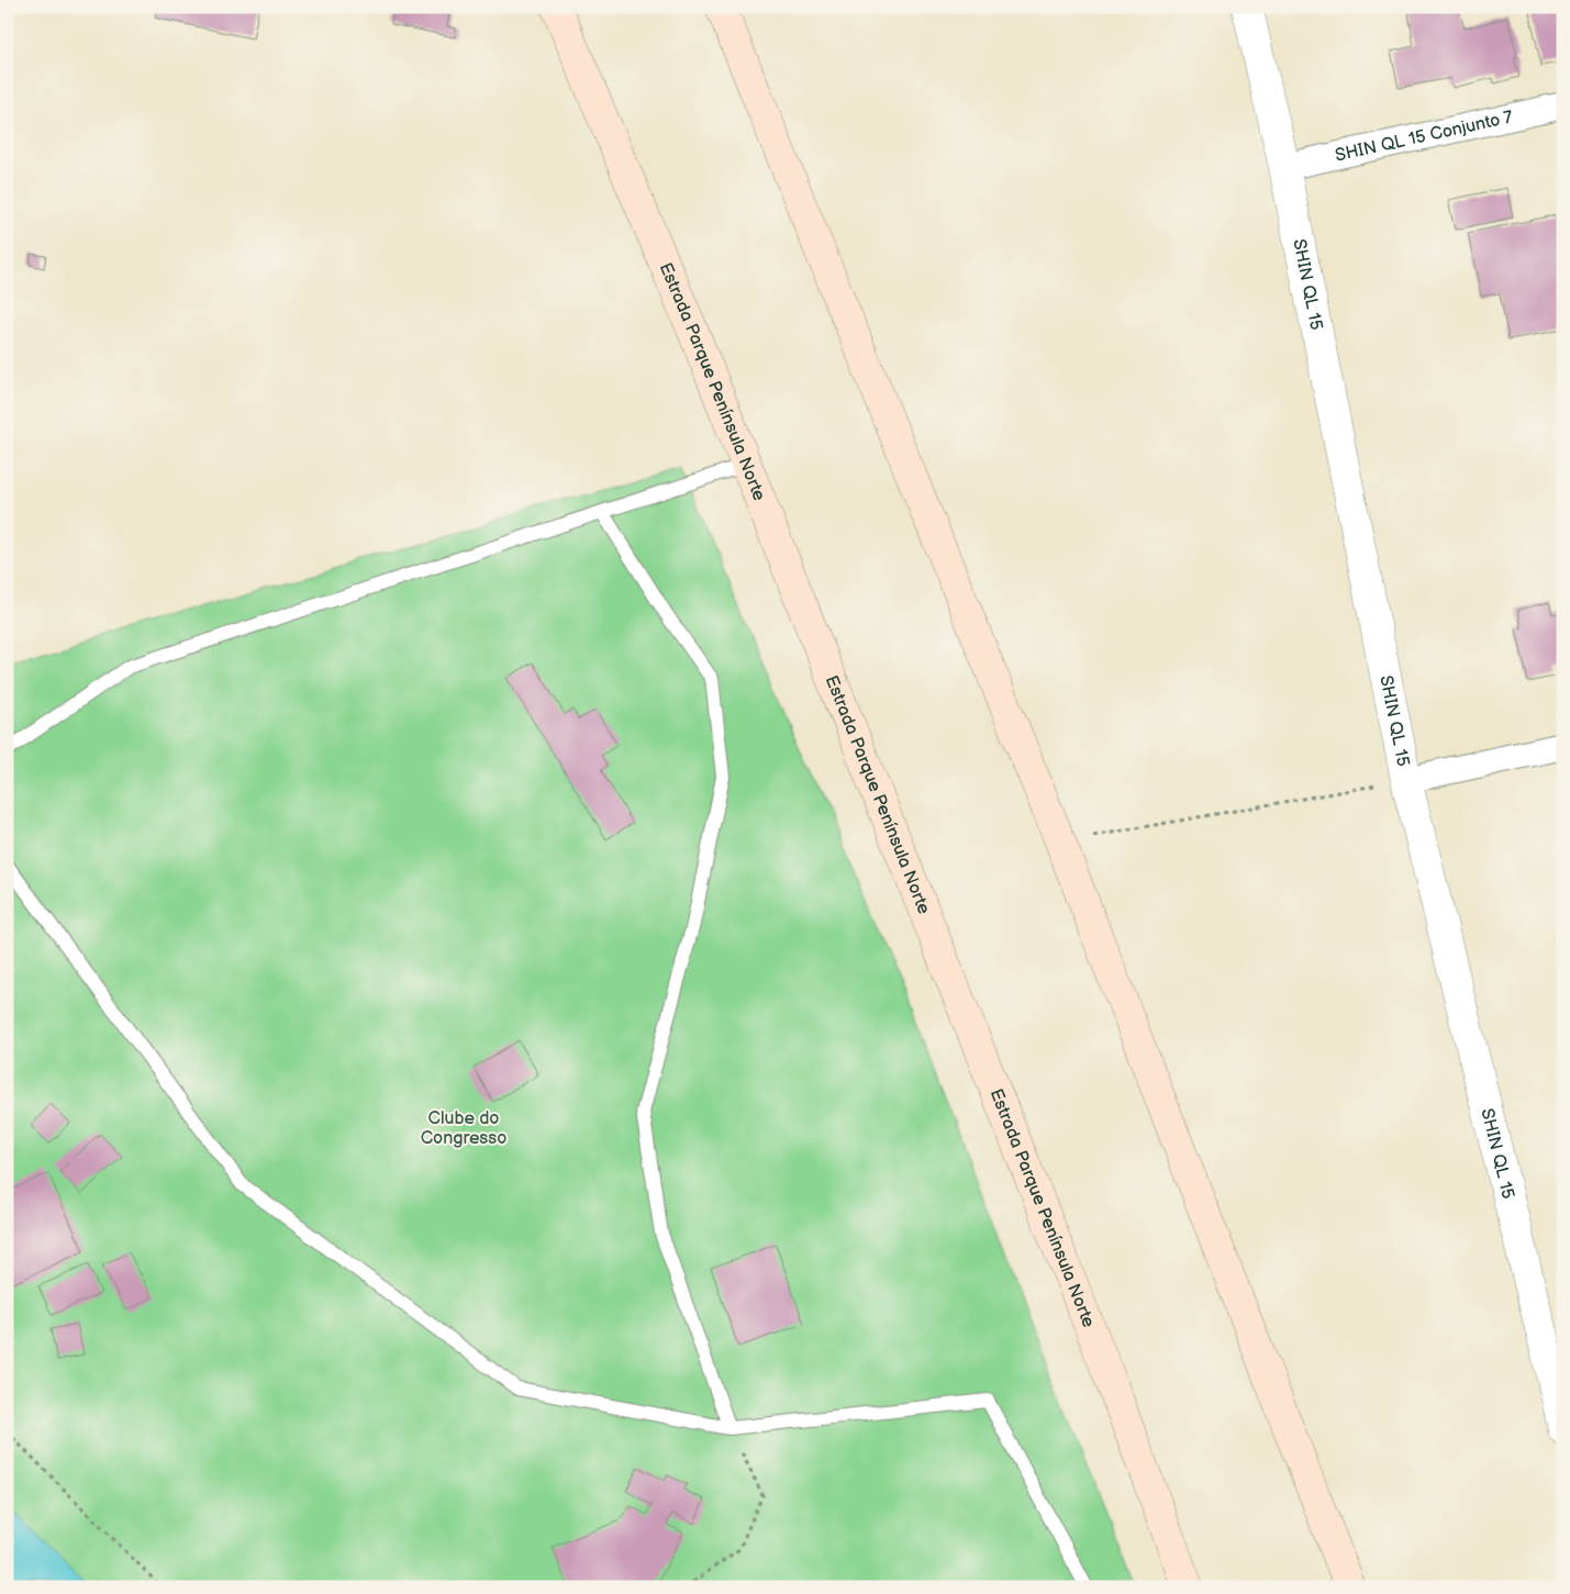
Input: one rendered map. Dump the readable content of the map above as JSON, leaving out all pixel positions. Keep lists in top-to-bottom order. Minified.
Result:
{"streets":{"main road":["Estrada Parque Península Norte"],"street":["SHIN QL 15 Conjunto 7","SHIN QL 15"]},"crossings":[["SHIN QL 15 Conjunto 7","SHIN QL 15"]],"parks":["Clube do Congresso"]}
